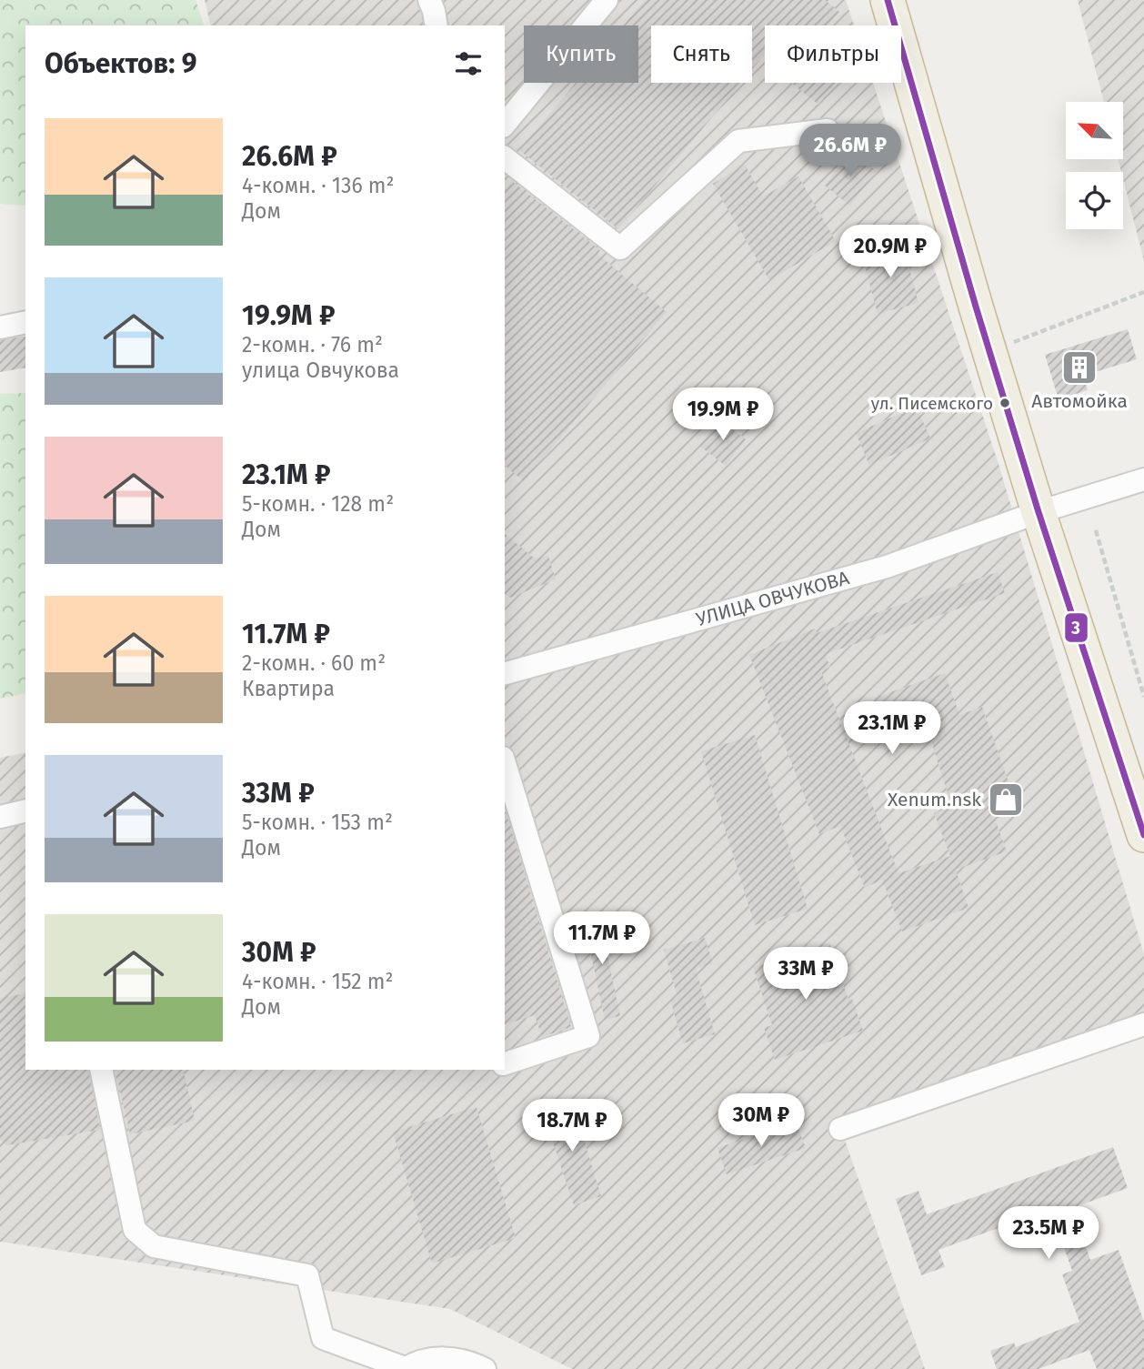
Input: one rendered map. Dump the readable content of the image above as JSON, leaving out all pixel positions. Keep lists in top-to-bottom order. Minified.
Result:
{"streets":{"street":["УЛИЦА ОВЧУКОВА"]},"places":{"building":["Автомойка"],"other":["ул. Писемского"],"shop":["Xenum.nsk"]},"lines":["transit line 3"],"north":"top left","page":{"chip":["Купить","Снять","Фильтры"],"heading":"Объектов: 9","list":[{"name":"26.6M ₽","note":"4-комн. · 136 m² · Дом"},{"name":"19.9M ₽","note":"2-комн. · 76 m² · улица Овчукова"},{"name":"23.1M ₽","note":"5-комн. · 128 m² · Дом"},{"name":"11.7M ₽","note":"2-комн. · 60 m² · Квартира"},{"name":"33M ₽","note":"5-комн. · 153 m² · Дом"},{"name":"30M ₽","note":"4-комн. · 152 m² · Дом"}],"price":["26.6M ₽","20.9M ₽","19.9M ₽","23.1M ₽","11.7M ₽","33M ₽","30M ₽","18.7M ₽","23.5M ₽"]}}
